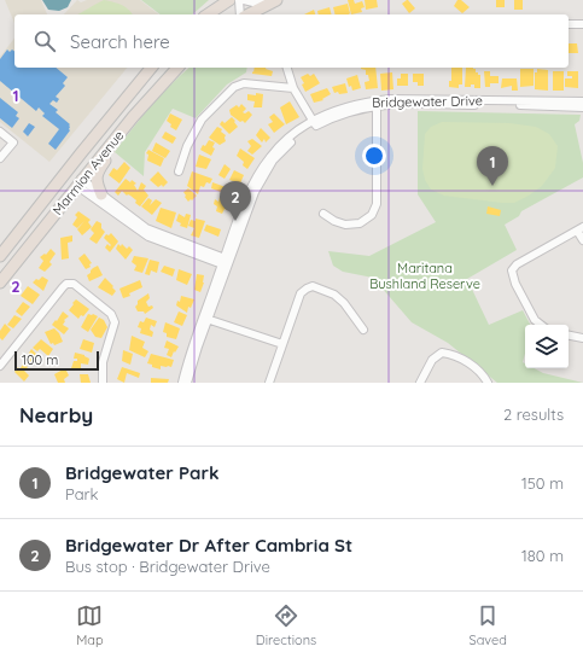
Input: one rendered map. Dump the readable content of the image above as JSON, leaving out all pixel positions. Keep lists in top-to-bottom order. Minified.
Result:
{"streets":{"highway":["Marmion Avenue"],"street":["Bridgewater Drive"]},"parks":["Maritana Bushland Reserve"],"scale_bar":"100 m","page":{"search":"Search here","pins":["1","2"],"scale":"100 m","heading":["Nearby","2 results"],"list":[{"mark":"1","name":"Bridgewater Park","note":"Park","value":"150 m"},{"mark":"2","name":"Bridgewater Dr After Cambria St","note":"Bus stop · Bridgewater Drive","value":"180 m"}],"nav":["Map","Directions","Saved"]},"grid":{"rows":["1","2"]}}
